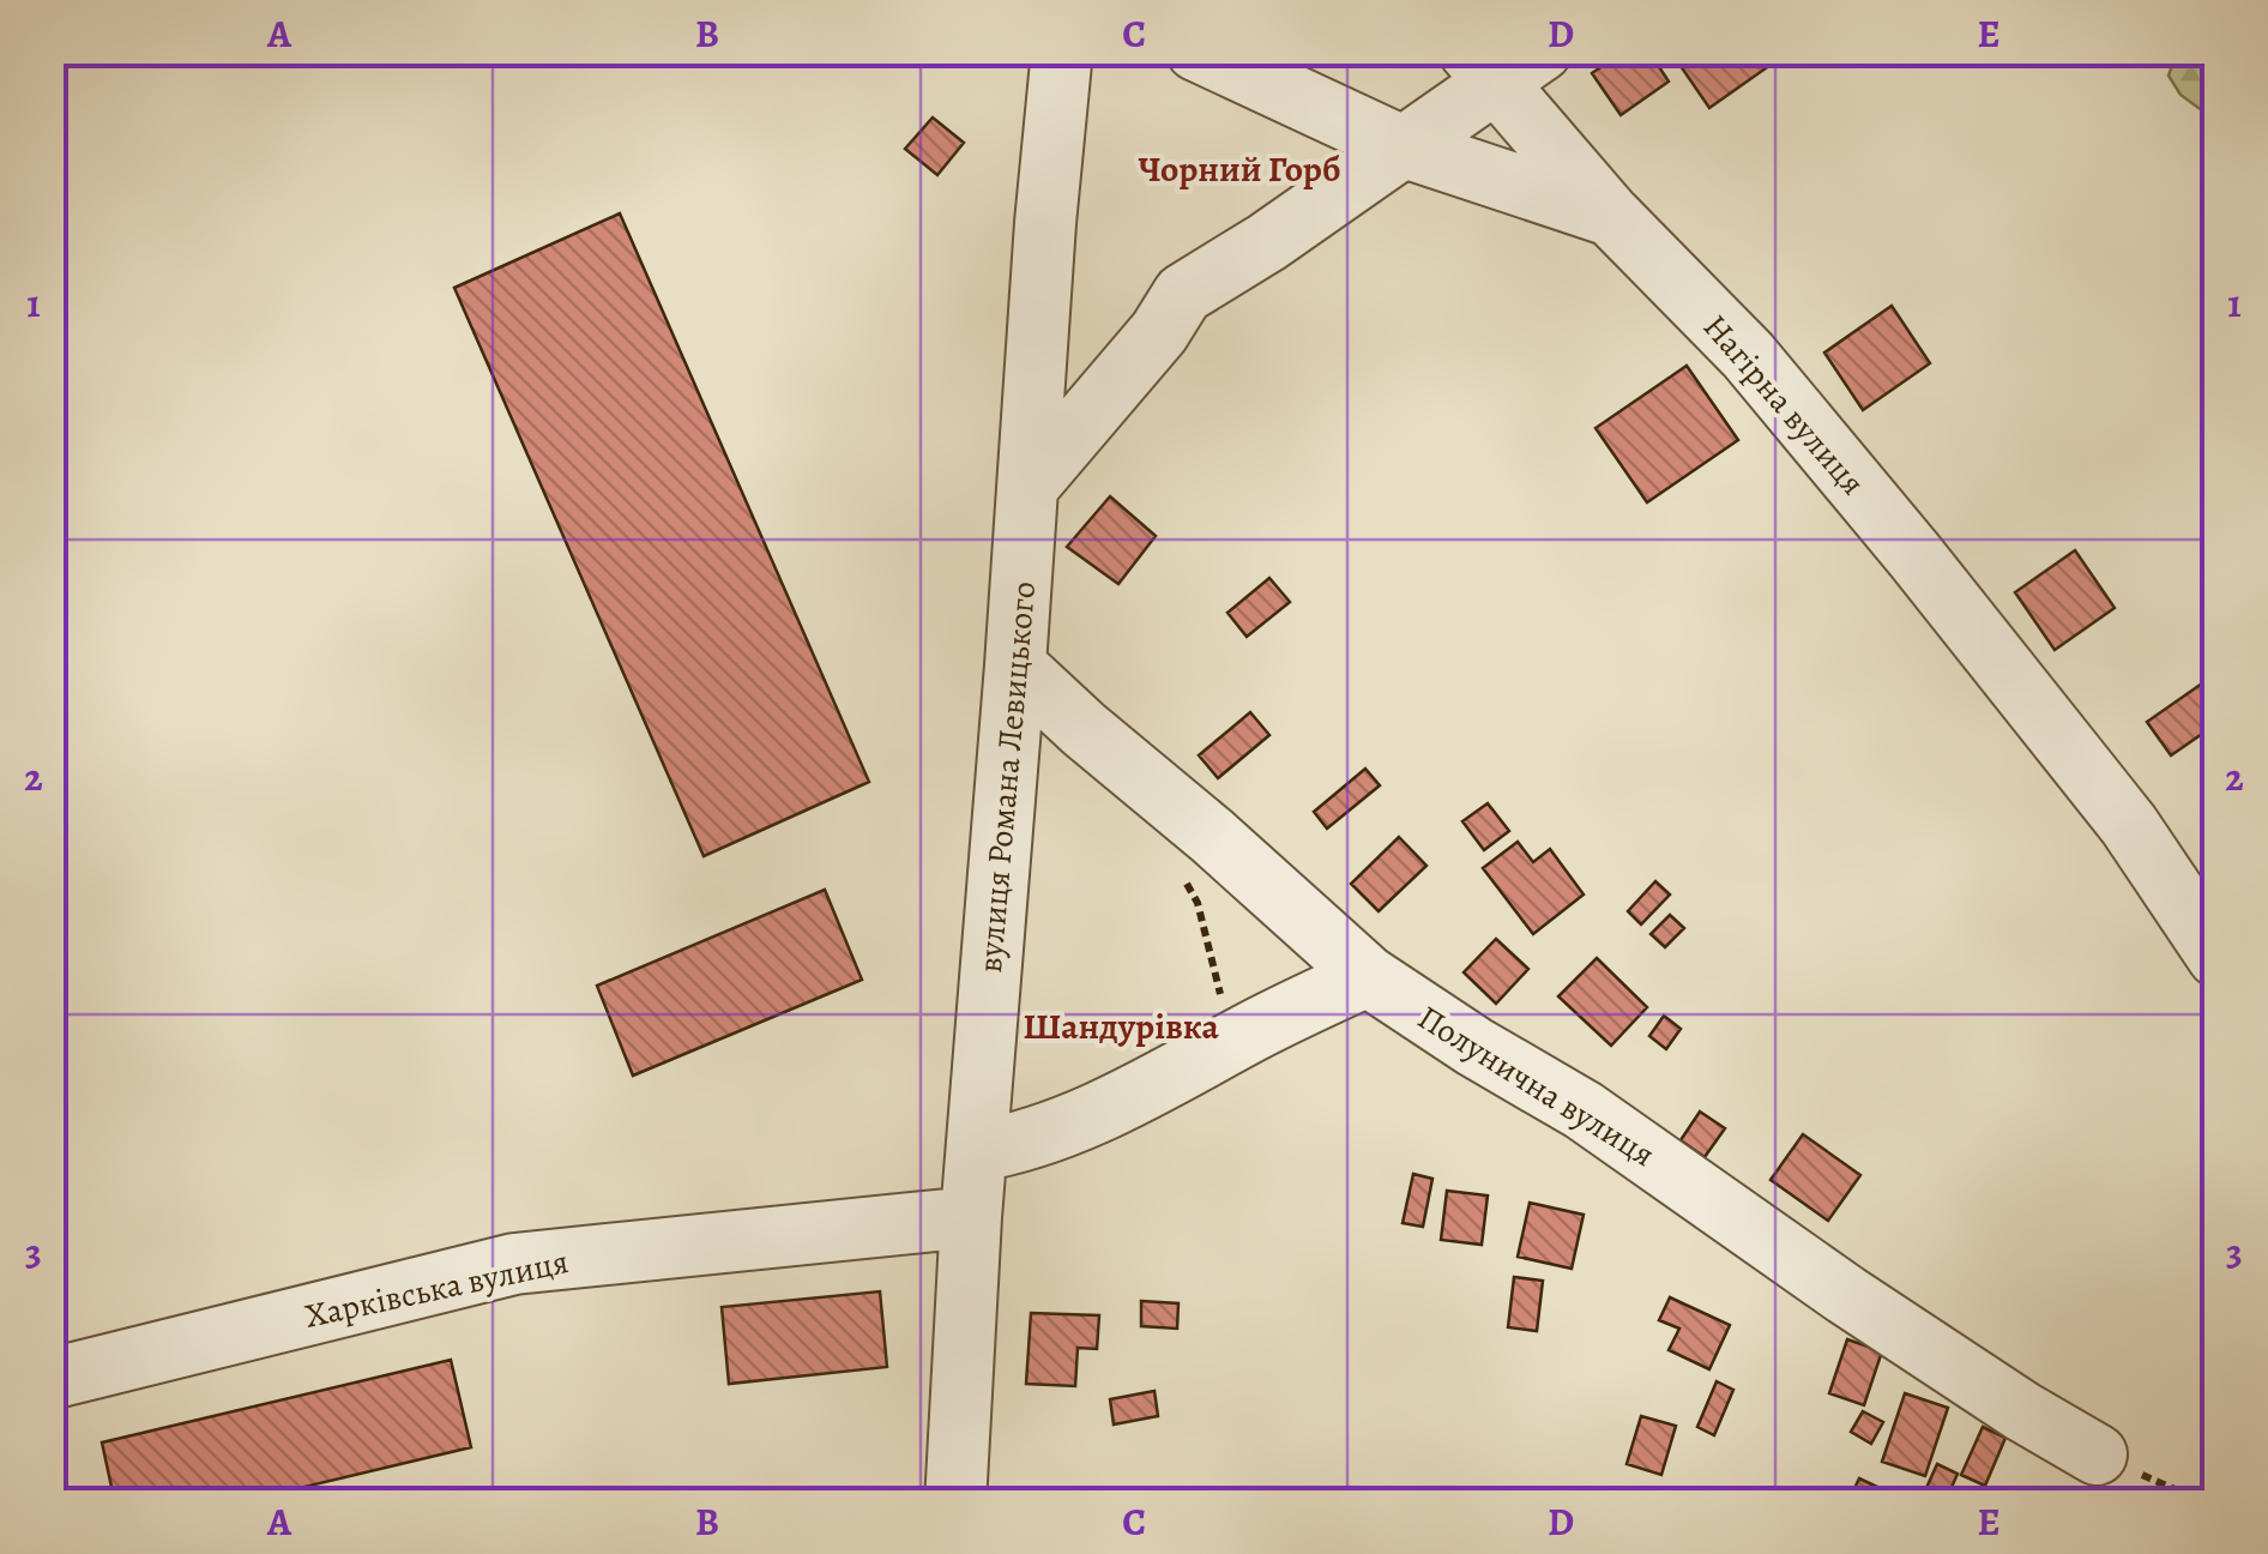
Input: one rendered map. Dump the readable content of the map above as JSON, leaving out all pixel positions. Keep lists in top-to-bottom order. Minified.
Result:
{"streets":{"street":["Нагірна вулиця","вулиця Романа Левицького","Полунична вулиця","Харківська вулиця"]},"crossings":[["вулиця Романа Левицького","Полунична вулиця"],["вулиця Романа Левицького","Харківська вулиця"]],"districts":["Чорний Горб","Шандурівка"],"grid":{"columns":["A","B","C","D","E"],"rows":["1","2","3"]}}
